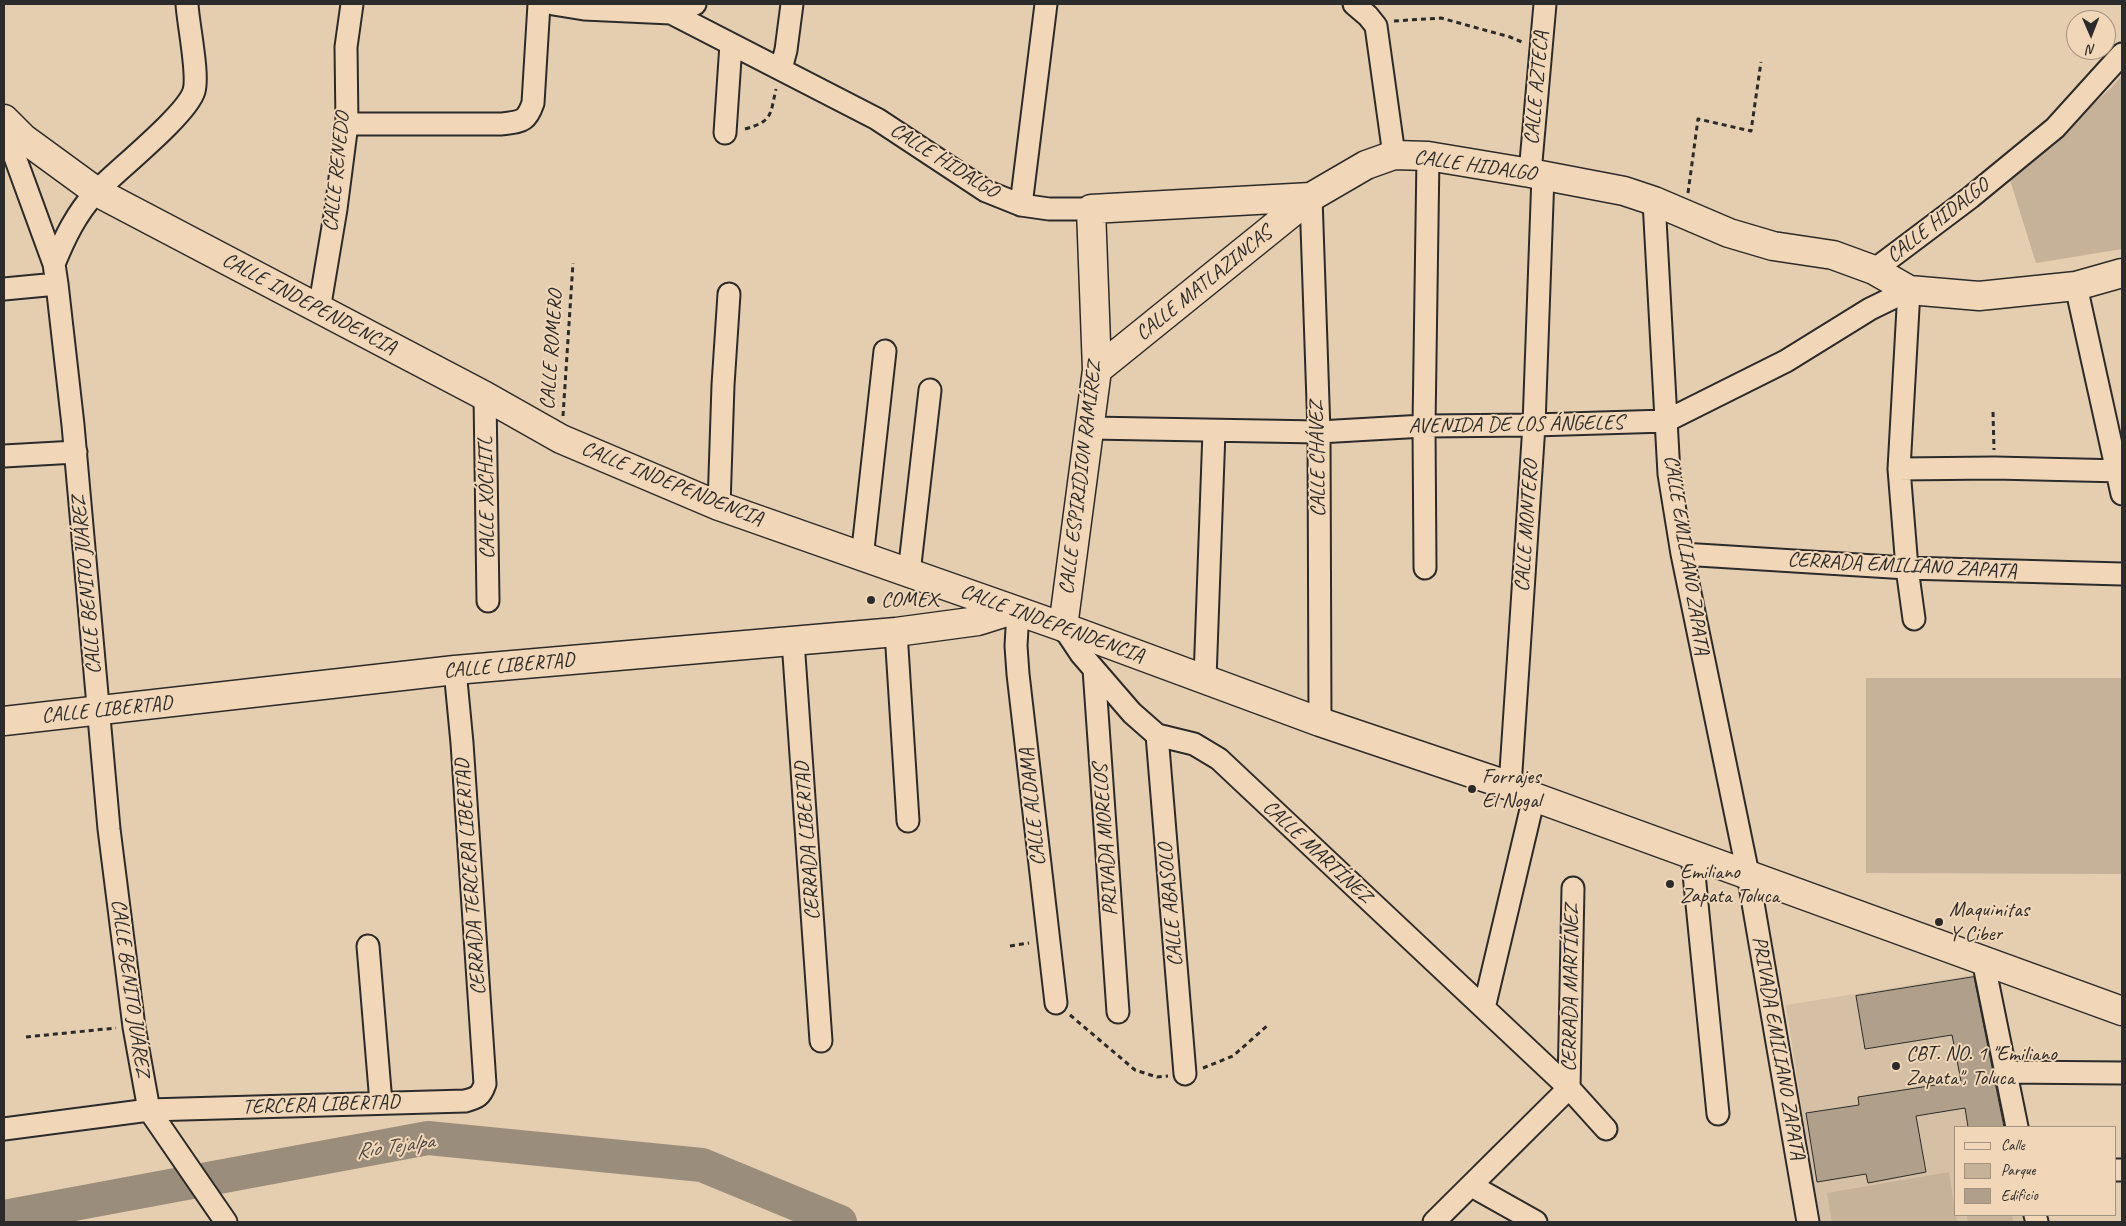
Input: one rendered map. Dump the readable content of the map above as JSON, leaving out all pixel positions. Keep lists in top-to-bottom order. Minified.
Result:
{"streets":{"main road":["CALLE HIDALGO","CALLE MATLAZINCAS","CALLE INDEPENDENCIA","CALLE ESPIRIDION RAMÍREZ","CALLE LIBERTAD"],"street":["CALLE AZTECA","CALLE RENEDO","AVENIDA DE LOS ÁNGELES","CALLE CHÁVEZ","CALLE XÓCHITL","CALLE MONTERO","CALLE EMILIANO ZAPATA","CERRADA EMILIANO ZAPATA","CALLE BENITO JUÁREZ","CALLE ALDAMA","PRIVADA MORELOS","CERRADA LIBERTAD","CALLE MARTÍNEZ","CERRADA TERCERA LIBERTAD","CALLE ABASOLO","CERRADA MARTÍNEZ","PRIVADA EMILIANO ZAPATA","TERCERA LIBERTAD"],"path":["CALLE ROMERO"]},"crossings":[["CALLE AZTECA","CALLE HIDALGO"],["CALLE AZTECA","CALLE MONTERO"],["CALLE HIDALGO","CALLE MATLAZINCAS"],["CALLE HIDALGO","CALLE CHÁVEZ"],["CALLE HIDALGO","CALLE ESPIRIDION RAMÍREZ"],["CALLE HIDALGO","CALLE MONTERO"],["CALLE HIDALGO","CALLE EMILIANO ZAPATA"],["CALLE RENEDO","CALLE INDEPENDENCIA"],["CALLE MATLAZINCAS","CALLE CHÁVEZ"],["CALLE MATLAZINCAS","CALLE ESPIRIDION RAMÍREZ"],["CALLE INDEPENDENCIA","CALLE ROMERO"],["CALLE INDEPENDENCIA","CALLE CHÁVEZ"],["CALLE INDEPENDENCIA","CALLE ESPIRIDION RAMÍREZ"],["CALLE INDEPENDENCIA","CALLE XÓCHITL"],["CALLE INDEPENDENCIA","CALLE MONTERO"],["CALLE INDEPENDENCIA","CALLE EMILIANO ZAPATA"],["CALLE INDEPENDENCIA","CALLE LIBERTAD"],["CALLE INDEPENDENCIA","CALLE ALDAMA"],["CALLE INDEPENDENCIA","CALLE MARTÍNEZ"],["CALLE INDEPENDENCIA","PRIVADA EMILIANO ZAPATA"],["AVENIDA DE LOS ÁNGELES","CALLE CHÁVEZ"],["AVENIDA DE LOS ÁNGELES","CALLE ESPIRIDION RAMÍREZ"],["AVENIDA DE LOS ÁNGELES","CALLE MONTERO"],["AVENIDA DE LOS ÁNGELES","CALLE EMILIANO ZAPATA"],["CALLE ESPIRIDION RAMÍREZ","CALLE MARTÍNEZ"],["CALLE MONTERO","CALLE MARTÍNEZ"],["CALLE EMILIANO ZAPATA","CERRADA EMILIANO ZAPATA"],["CALLE EMILIANO ZAPATA","PRIVADA EMILIANO ZAPATA"],["CALLE BENITO JUÁREZ","CALLE LIBERTAD"],["CALLE BENITO JUÁREZ","TERCERA LIBERTAD"],["CALLE LIBERTAD","CALLE ALDAMA"],["CALLE LIBERTAD","CERRADA LIBERTAD"],["CALLE LIBERTAD","CERRADA TERCERA LIBERTAD"],["PRIVADA MORELOS","CALLE MARTÍNEZ"],["CALLE MARTÍNEZ","CALLE ABASOLO"],["CALLE MARTÍNEZ","CERRADA MARTÍNEZ"],["CERRADA TERCERA LIBERTAD","TERCERA LIBERTAD"]],"water":["Río Tejalpa"],"places":["COMEX","Forrajes El Nogal","Emiliano Zapata Toluca","Maquinitas Y Ciber","CBT. NO. 1 \"Emiliano Zapata\", Toluca"],"legend":["Calle","Parque","Edificio"],"north":"bottom"}
